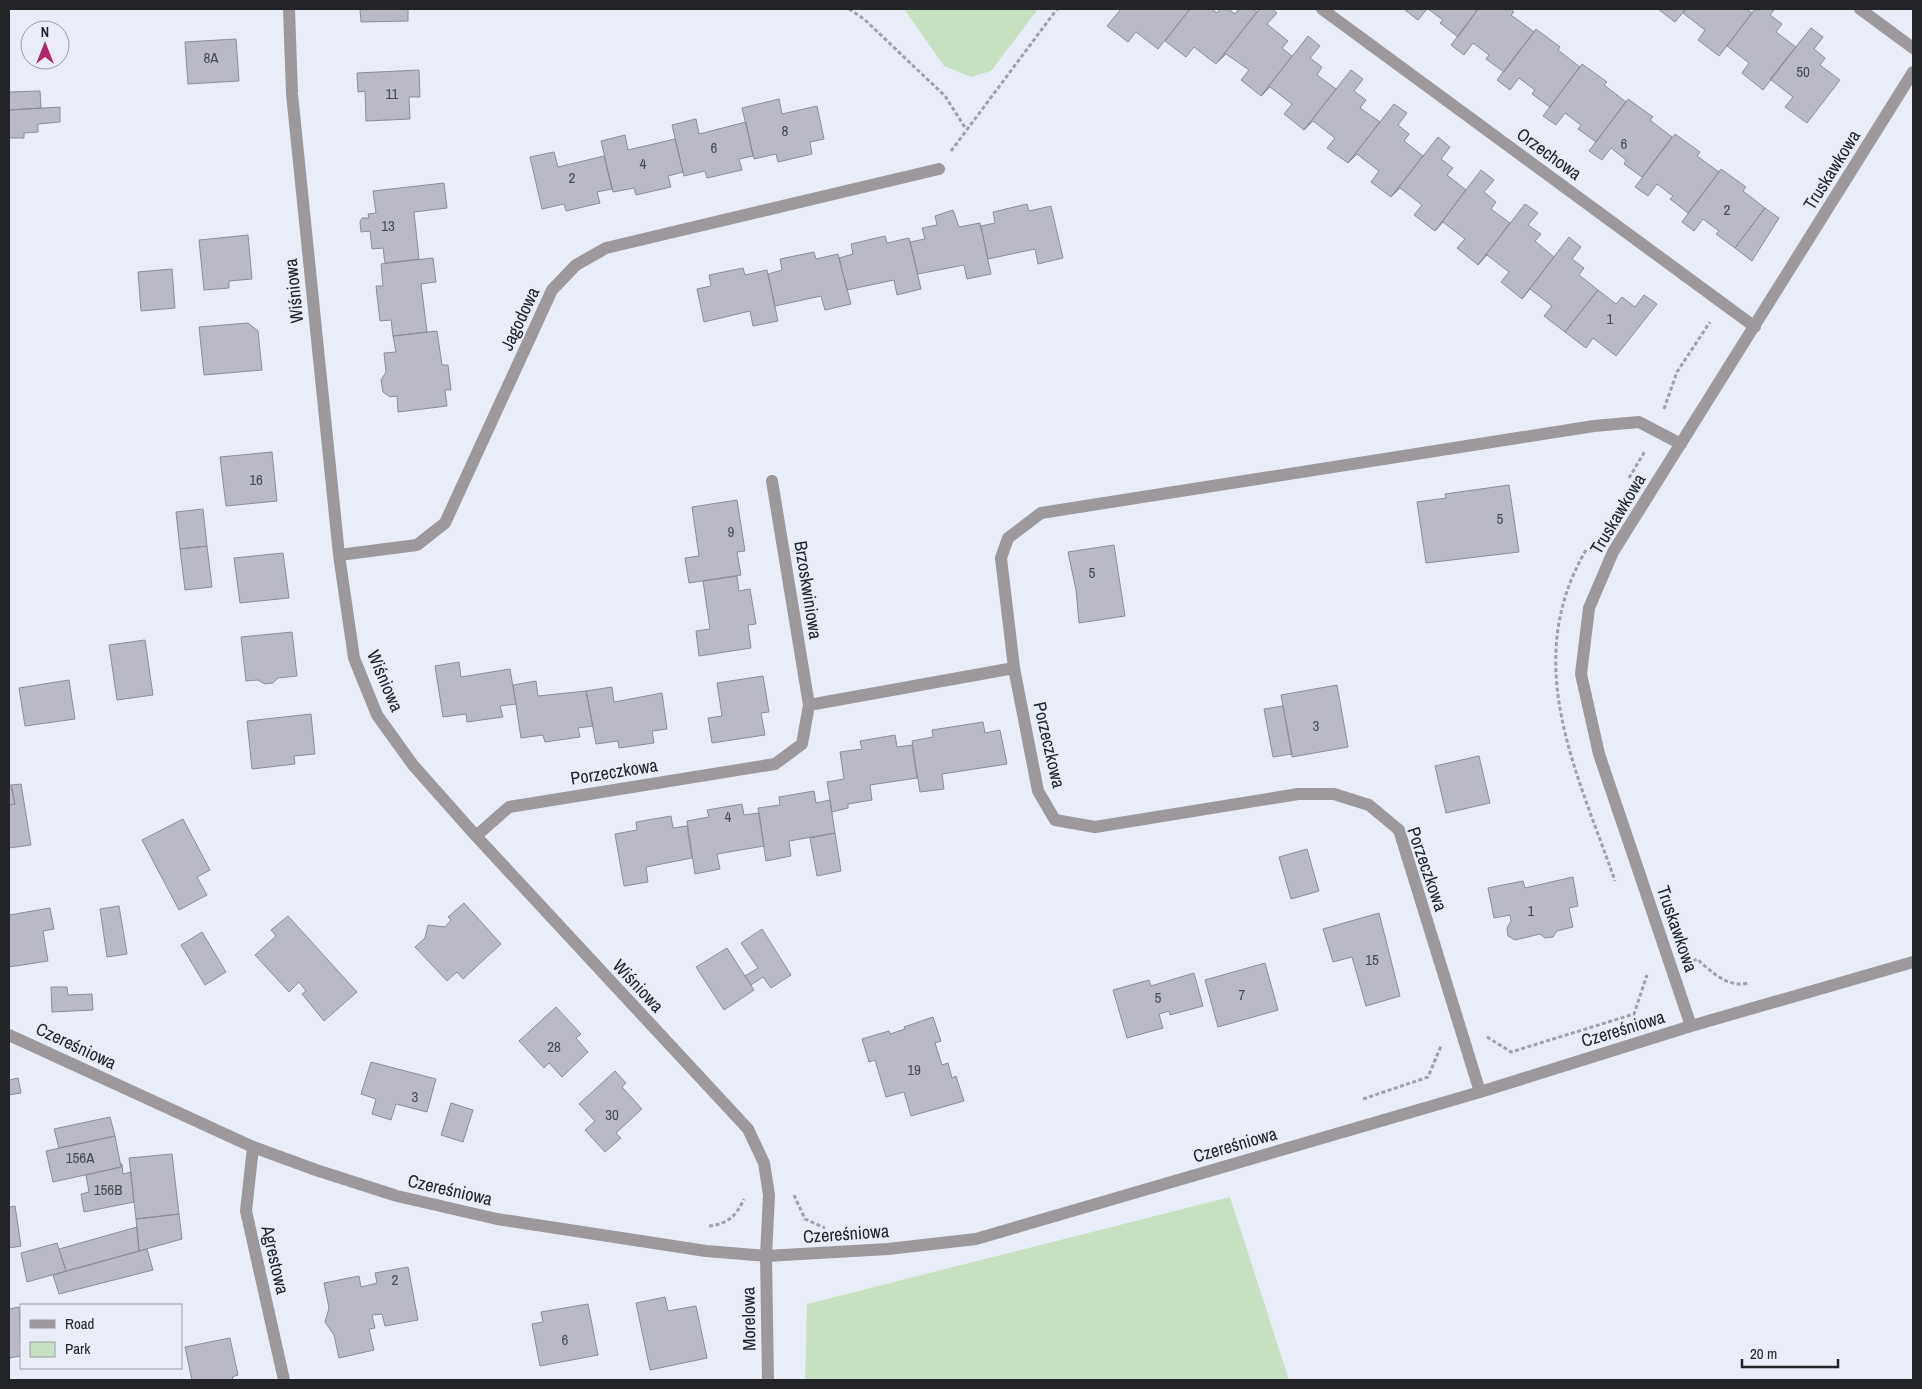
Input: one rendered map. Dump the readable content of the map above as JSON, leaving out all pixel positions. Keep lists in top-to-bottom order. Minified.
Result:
{"streets":{"street":["Orzechowa","Truskawkowa","Wiśniowa","Jagodowa","Brzoskwiniowa","Porzeczkowa","Czereśniowa","Agrestowa","Morelowa"]},"crossings":[["Orzechowa","Truskawkowa"],["Truskawkowa","Porzeczkowa"],["Truskawkowa","Czereśniowa"],["Wiśniowa","Jagodowa"],["Wiśniowa","Porzeczkowa"],["Wiśniowa","Czereśniowa"],["Wiśniowa","Morelowa"],["Brzoskwiniowa","Porzeczkowa"],["Porzeczkowa","Czereśniowa"],["Czereśniowa","Agrestowa"],["Czereśniowa","Morelowa"]],"house_numbers":["8A","50","11","8","6","6","4","2","2","13","1","16","5","9","5","3","4","1","15","7","5","28","19","3","30","156A","156B","2","6"],"legend":["Road","Park"],"scale_bar":"20 m","north":"top"}
